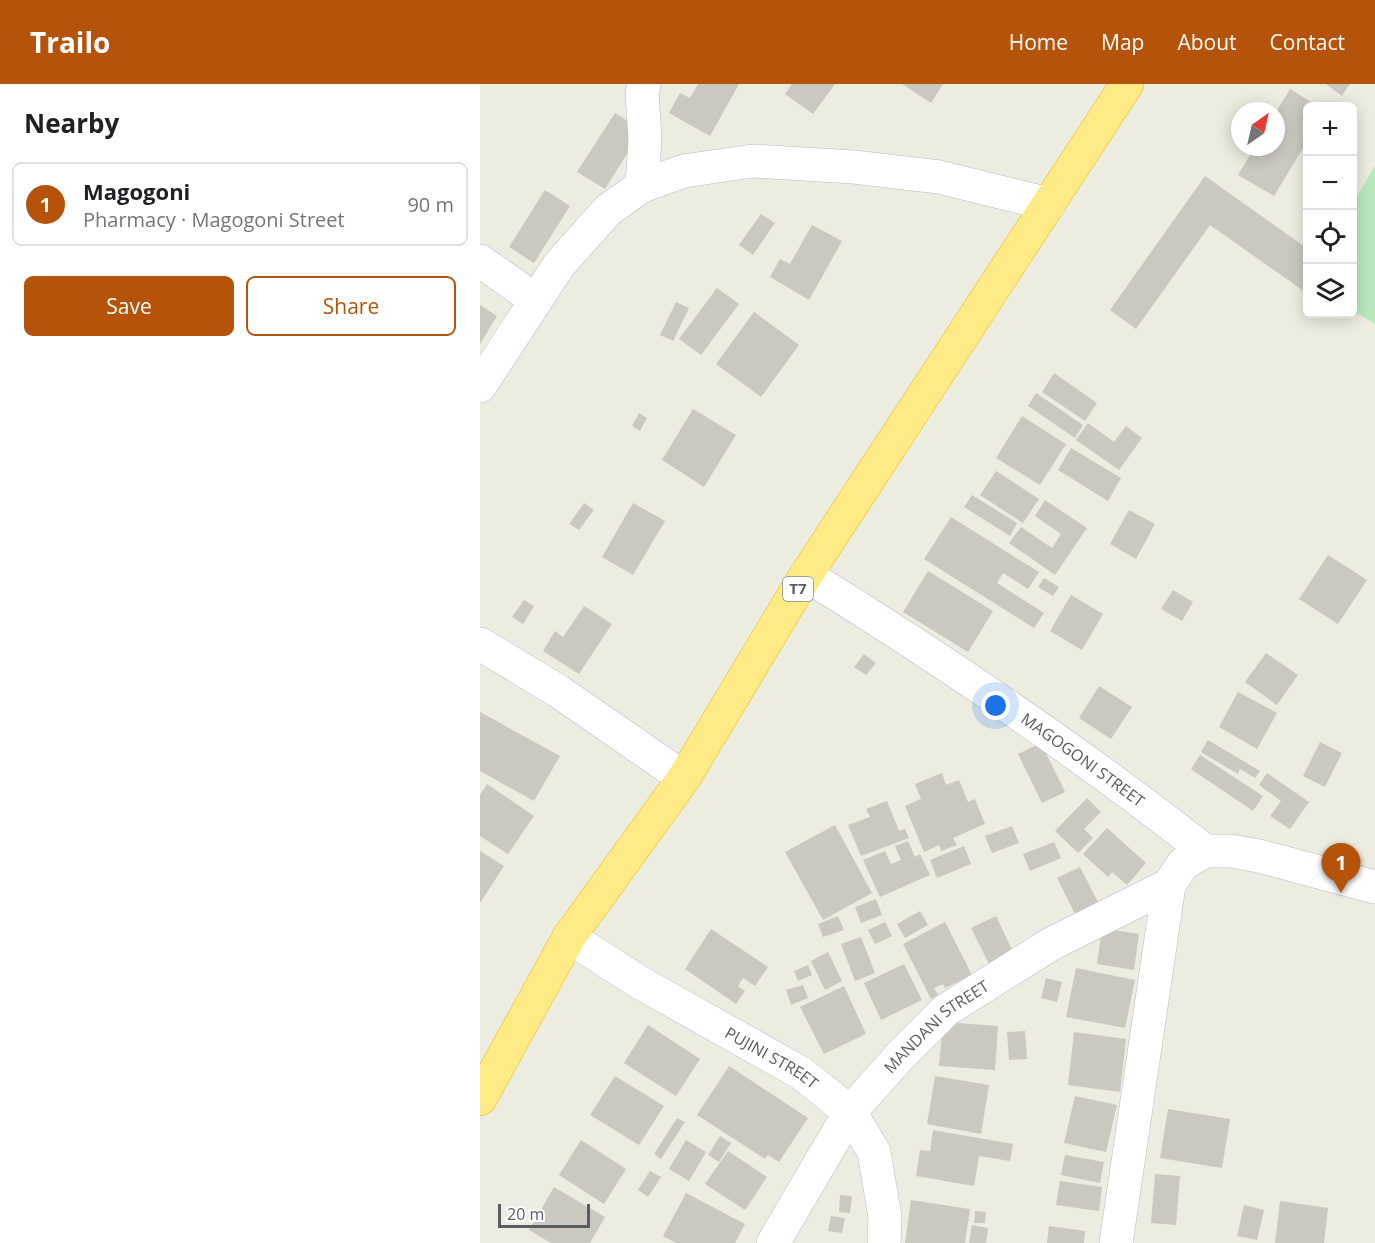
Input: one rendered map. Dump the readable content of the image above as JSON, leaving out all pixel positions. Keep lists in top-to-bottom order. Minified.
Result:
{"streets":{"highway":["T7"],"street":["MAGOGONI STREET","MANDANI STREET","PUJINI STREET"]},"crossings":[["T7","MAGOGONI STREET"],["T7","PUJINI STREET"],["MANDANI STREET","PUJINI STREET"]],"scale_bar":"20 m","north":"top right","page":{"header":"Trailo","nav":["Home","Map","About","Contact"],"heading":"Nearby","map_buttons":["+","−"],"list":[{"mark":"1","name":"Magogoni","note":"Pharmacy · Magogoni Street","value":"90 m"}],"buttons":["Save","Share"],"pins":"1","scale":"20 m"}}
